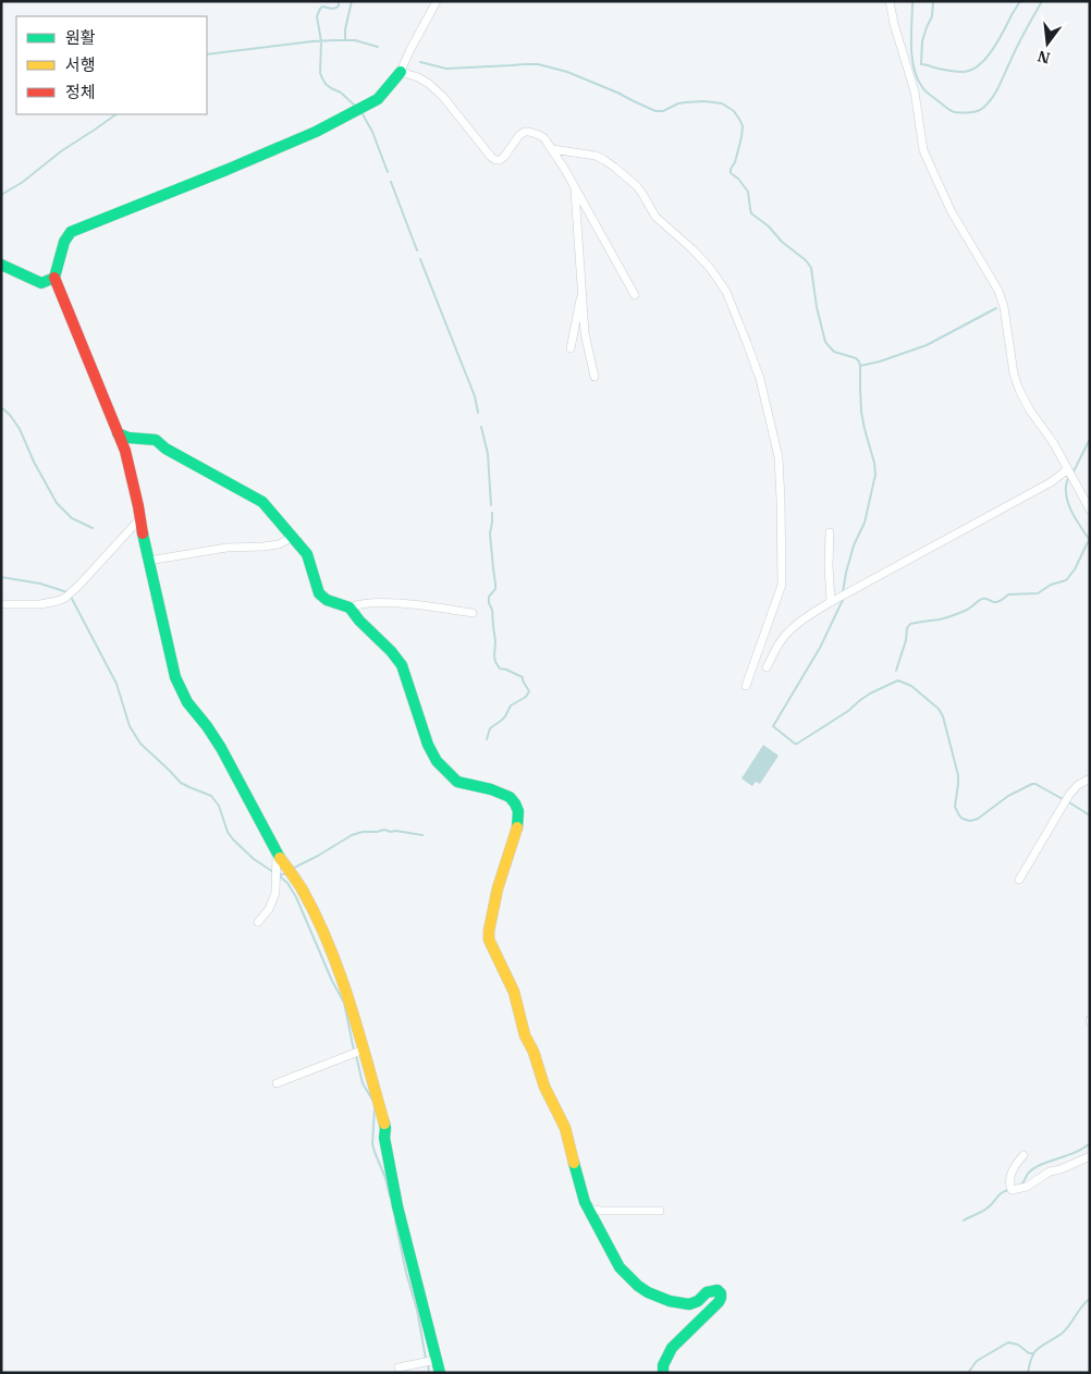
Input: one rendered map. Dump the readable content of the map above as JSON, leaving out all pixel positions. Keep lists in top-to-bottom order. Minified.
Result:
{"legend":["원활","서행","정체"],"north":"bottom"}
